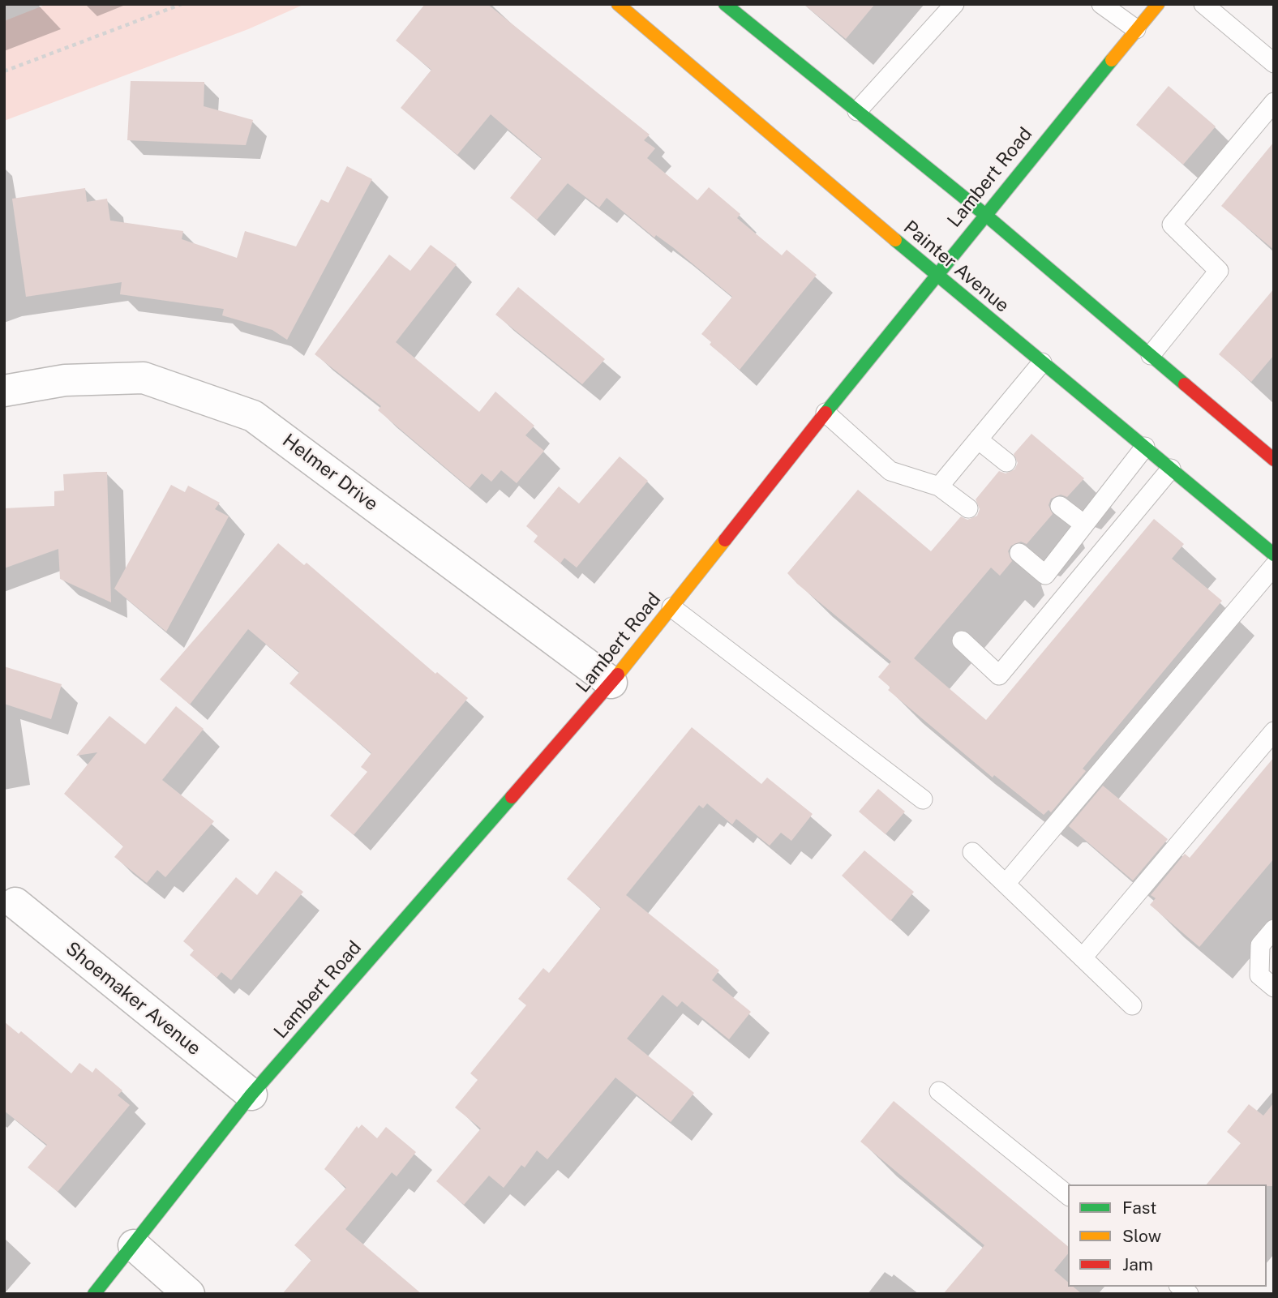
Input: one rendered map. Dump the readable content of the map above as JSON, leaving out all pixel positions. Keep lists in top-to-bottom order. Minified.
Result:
{"streets":{"main road":["Lambert Road","Painter Avenue"],"street":["Helmer Drive","Shoemaker Avenue"]},"crossings":[["Lambert Road","Painter Avenue"],["Lambert Road","Helmer Drive"],["Lambert Road","Shoemaker Avenue"]],"legend":["Fast","Slow","Jam"]}
